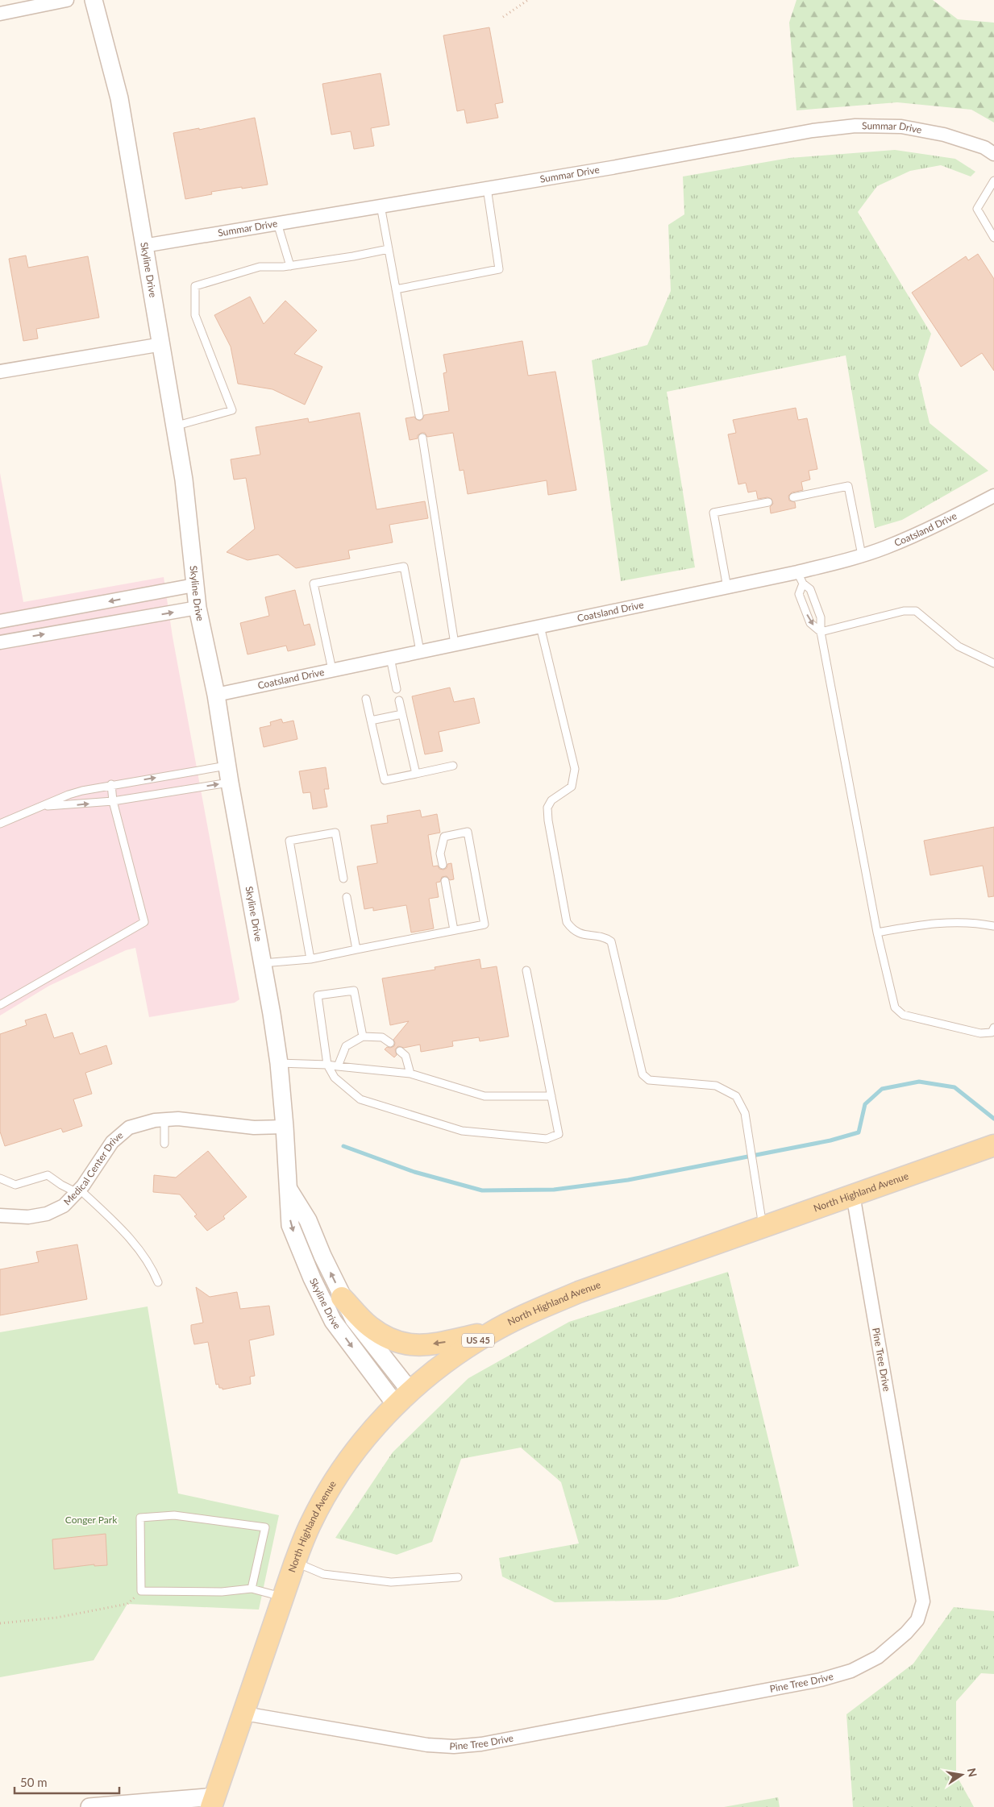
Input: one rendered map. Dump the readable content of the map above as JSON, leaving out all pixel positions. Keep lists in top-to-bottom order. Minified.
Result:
{"streets":{"main road":["North Highland Avenue","US 45"],"street":["Summar Drive","Skyline Drive","Coatsland Drive","Medical Center Drive","Pine Tree Drive"]},"crossings":[["Summar Drive","Skyline Drive"],["Skyline Drive","Coatsland Drive"],["Skyline Drive","Medical Center Drive"],["Skyline Drive","North Highland Avenue"],["North Highland Avenue","Pine Tree Drive"]],"parks":["Conger Park"],"scale_bar":"50 m","north":"right"}
